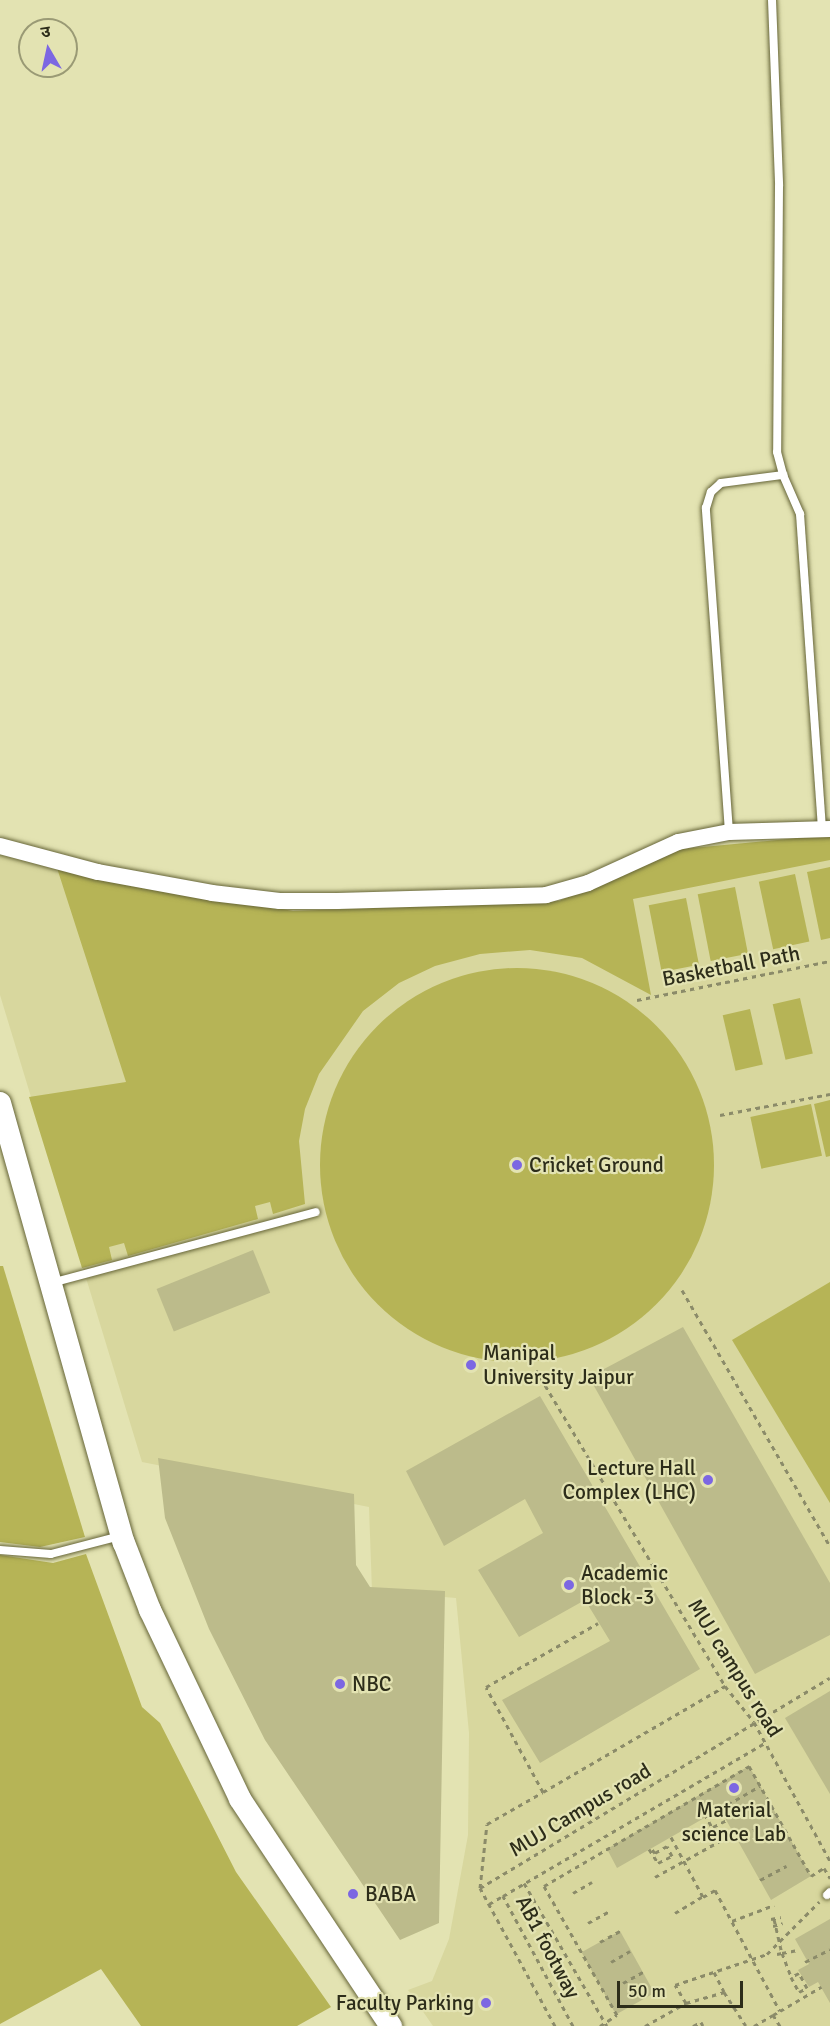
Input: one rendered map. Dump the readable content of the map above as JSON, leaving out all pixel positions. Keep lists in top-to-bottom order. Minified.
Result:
{"streets":{"path":["Basketball Path","MUJ campus road","MUJ Campus road","AB1 footway"]},"crossings":[["MUJ campus road","MUJ Campus road"],["MUJ campus road","AB1 footway"]],"places":["Cricket Ground","Manipal University Jaipur","Lecture Hall Complex (LHC)","Academic Block -3","NBC","Material science Lab","BABA","Faculty Parking"],"scale_bar":"50 m","north":"top"}
